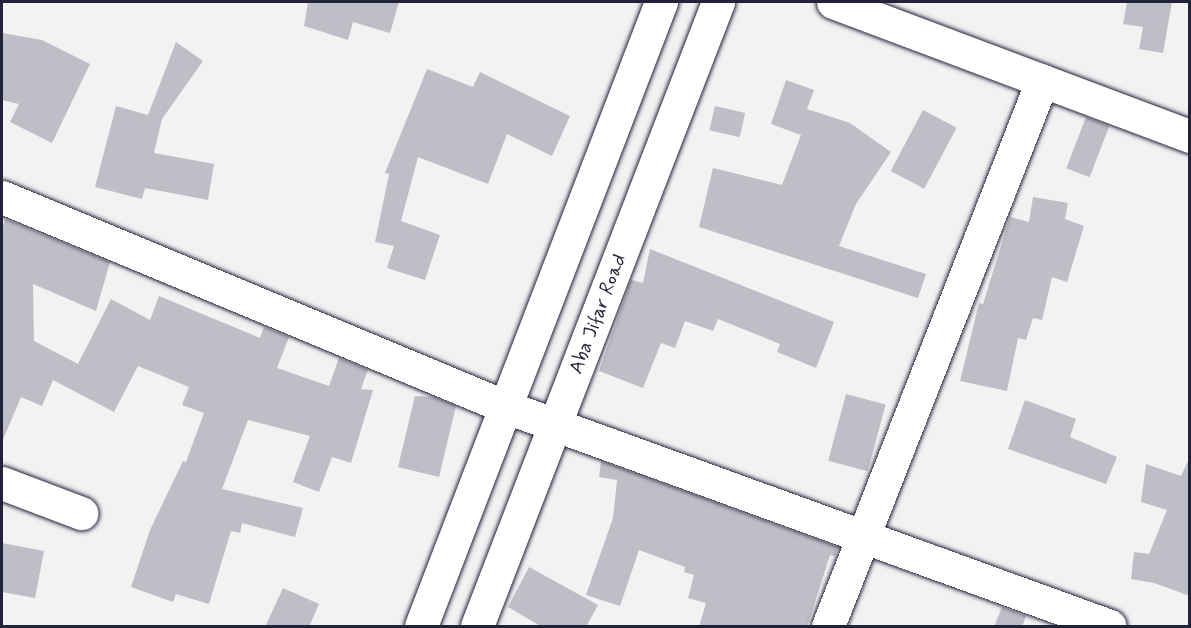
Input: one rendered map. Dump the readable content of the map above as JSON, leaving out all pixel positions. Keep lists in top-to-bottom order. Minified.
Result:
{"streets":{"street":["Aba Jifar Road"]}}
